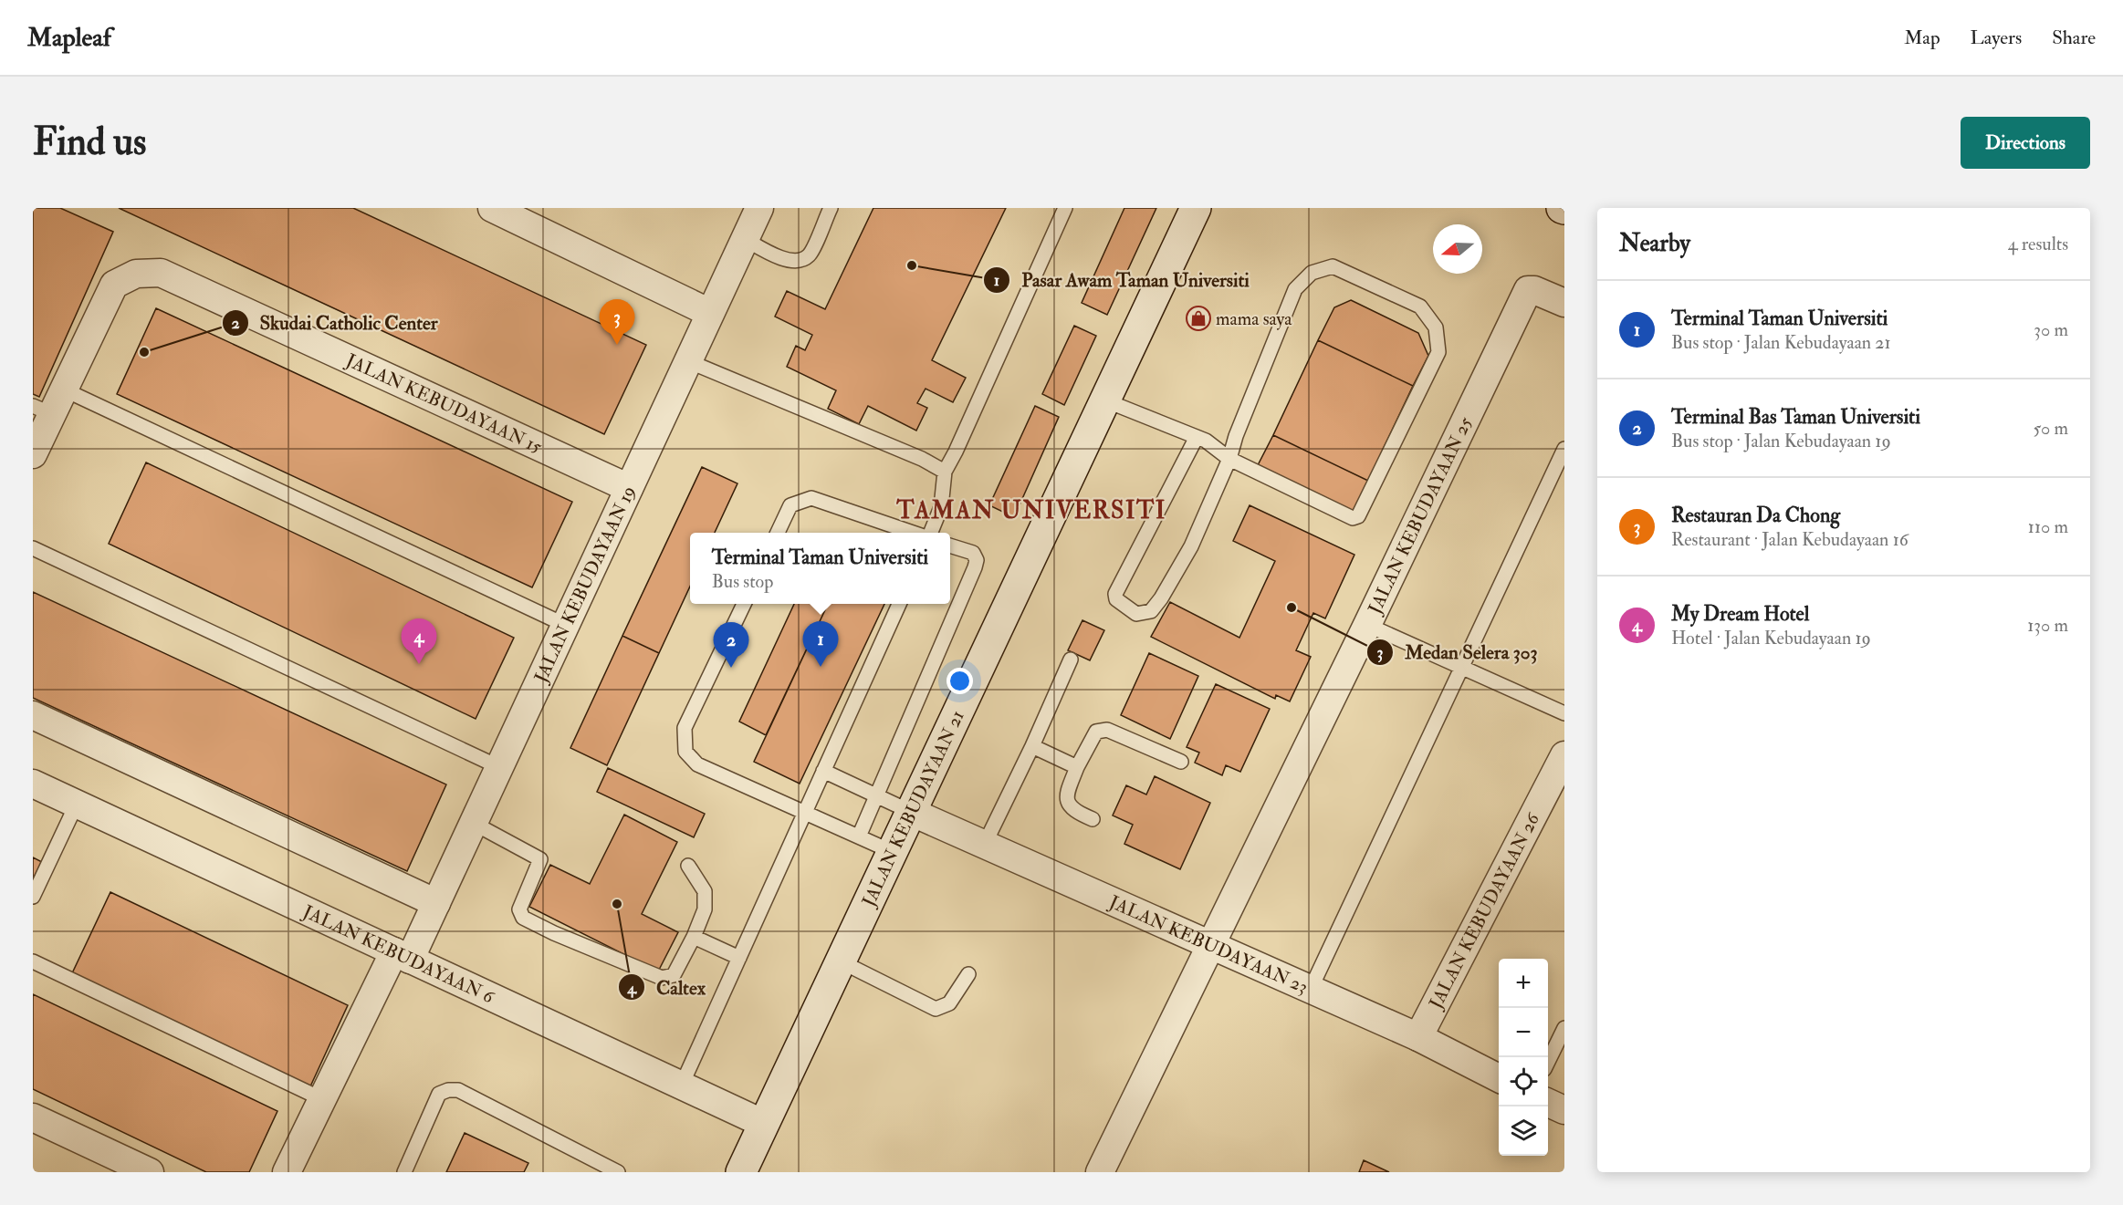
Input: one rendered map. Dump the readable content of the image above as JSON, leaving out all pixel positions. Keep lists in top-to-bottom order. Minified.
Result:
{"streets":{"street":["JALAN KEBUDAYAAN 15","JALAN KEBUDAYAAN 25","JALAN KEBUDAYAAN 19","JALAN KEBUDAYAAN 21","JALAN KEBUDAYAAN 26","JALAN KEBUDAYAAN 23","JALAN KEBUDAYAAN 6"]},"crossings":[["JALAN KEBUDAYAAN 15","JALAN KEBUDAYAAN 19"],["JALAN KEBUDAYAAN 25","JALAN KEBUDAYAAN 23"],["JALAN KEBUDAYAAN 19","JALAN KEBUDAYAAN 6"],["JALAN KEBUDAYAAN 21","JALAN KEBUDAYAAN 23"],["JALAN KEBUDAYAAN 21","JALAN KEBUDAYAAN 6"],["JALAN KEBUDAYAAN 26","JALAN KEBUDAYAAN 23"]],"districts":["TAMAN UNIVERSITI"],"places":{"other":["Pasar Awam Taman Universiti","Skudai Catholic Center","Medan Selera 303","Caltex"],"shop":["mama saya"]},"north":"left","page":{"header":"Mapleaf","nav":["Map","Layers","Share"],"buttons":"Directions","title":"Find us","heading":["Nearby","4 results"],"list":[{"mark":"1","name":"Terminal Taman Universiti","note":"Bus stop · Jalan Kebudayaan 21","value":"30 m"},{"mark":"2","name":"Terminal Bas Taman Universiti","note":"Bus stop · Jalan Kebudayaan 19","value":"50 m"},{"mark":"3","name":"Restauran Da Chong","note":"Restaurant · Jalan Kebudayaan 16","value":"110 m"},{"mark":"4","name":"My Dream Hotel","note":"Hotel · Jalan Kebudayaan 19","value":"130 m"}],"pins":["3","4","1","2"],"popup":["Terminal Taman Universiti","Bus stop"],"map_buttons":["+","−"]}}
